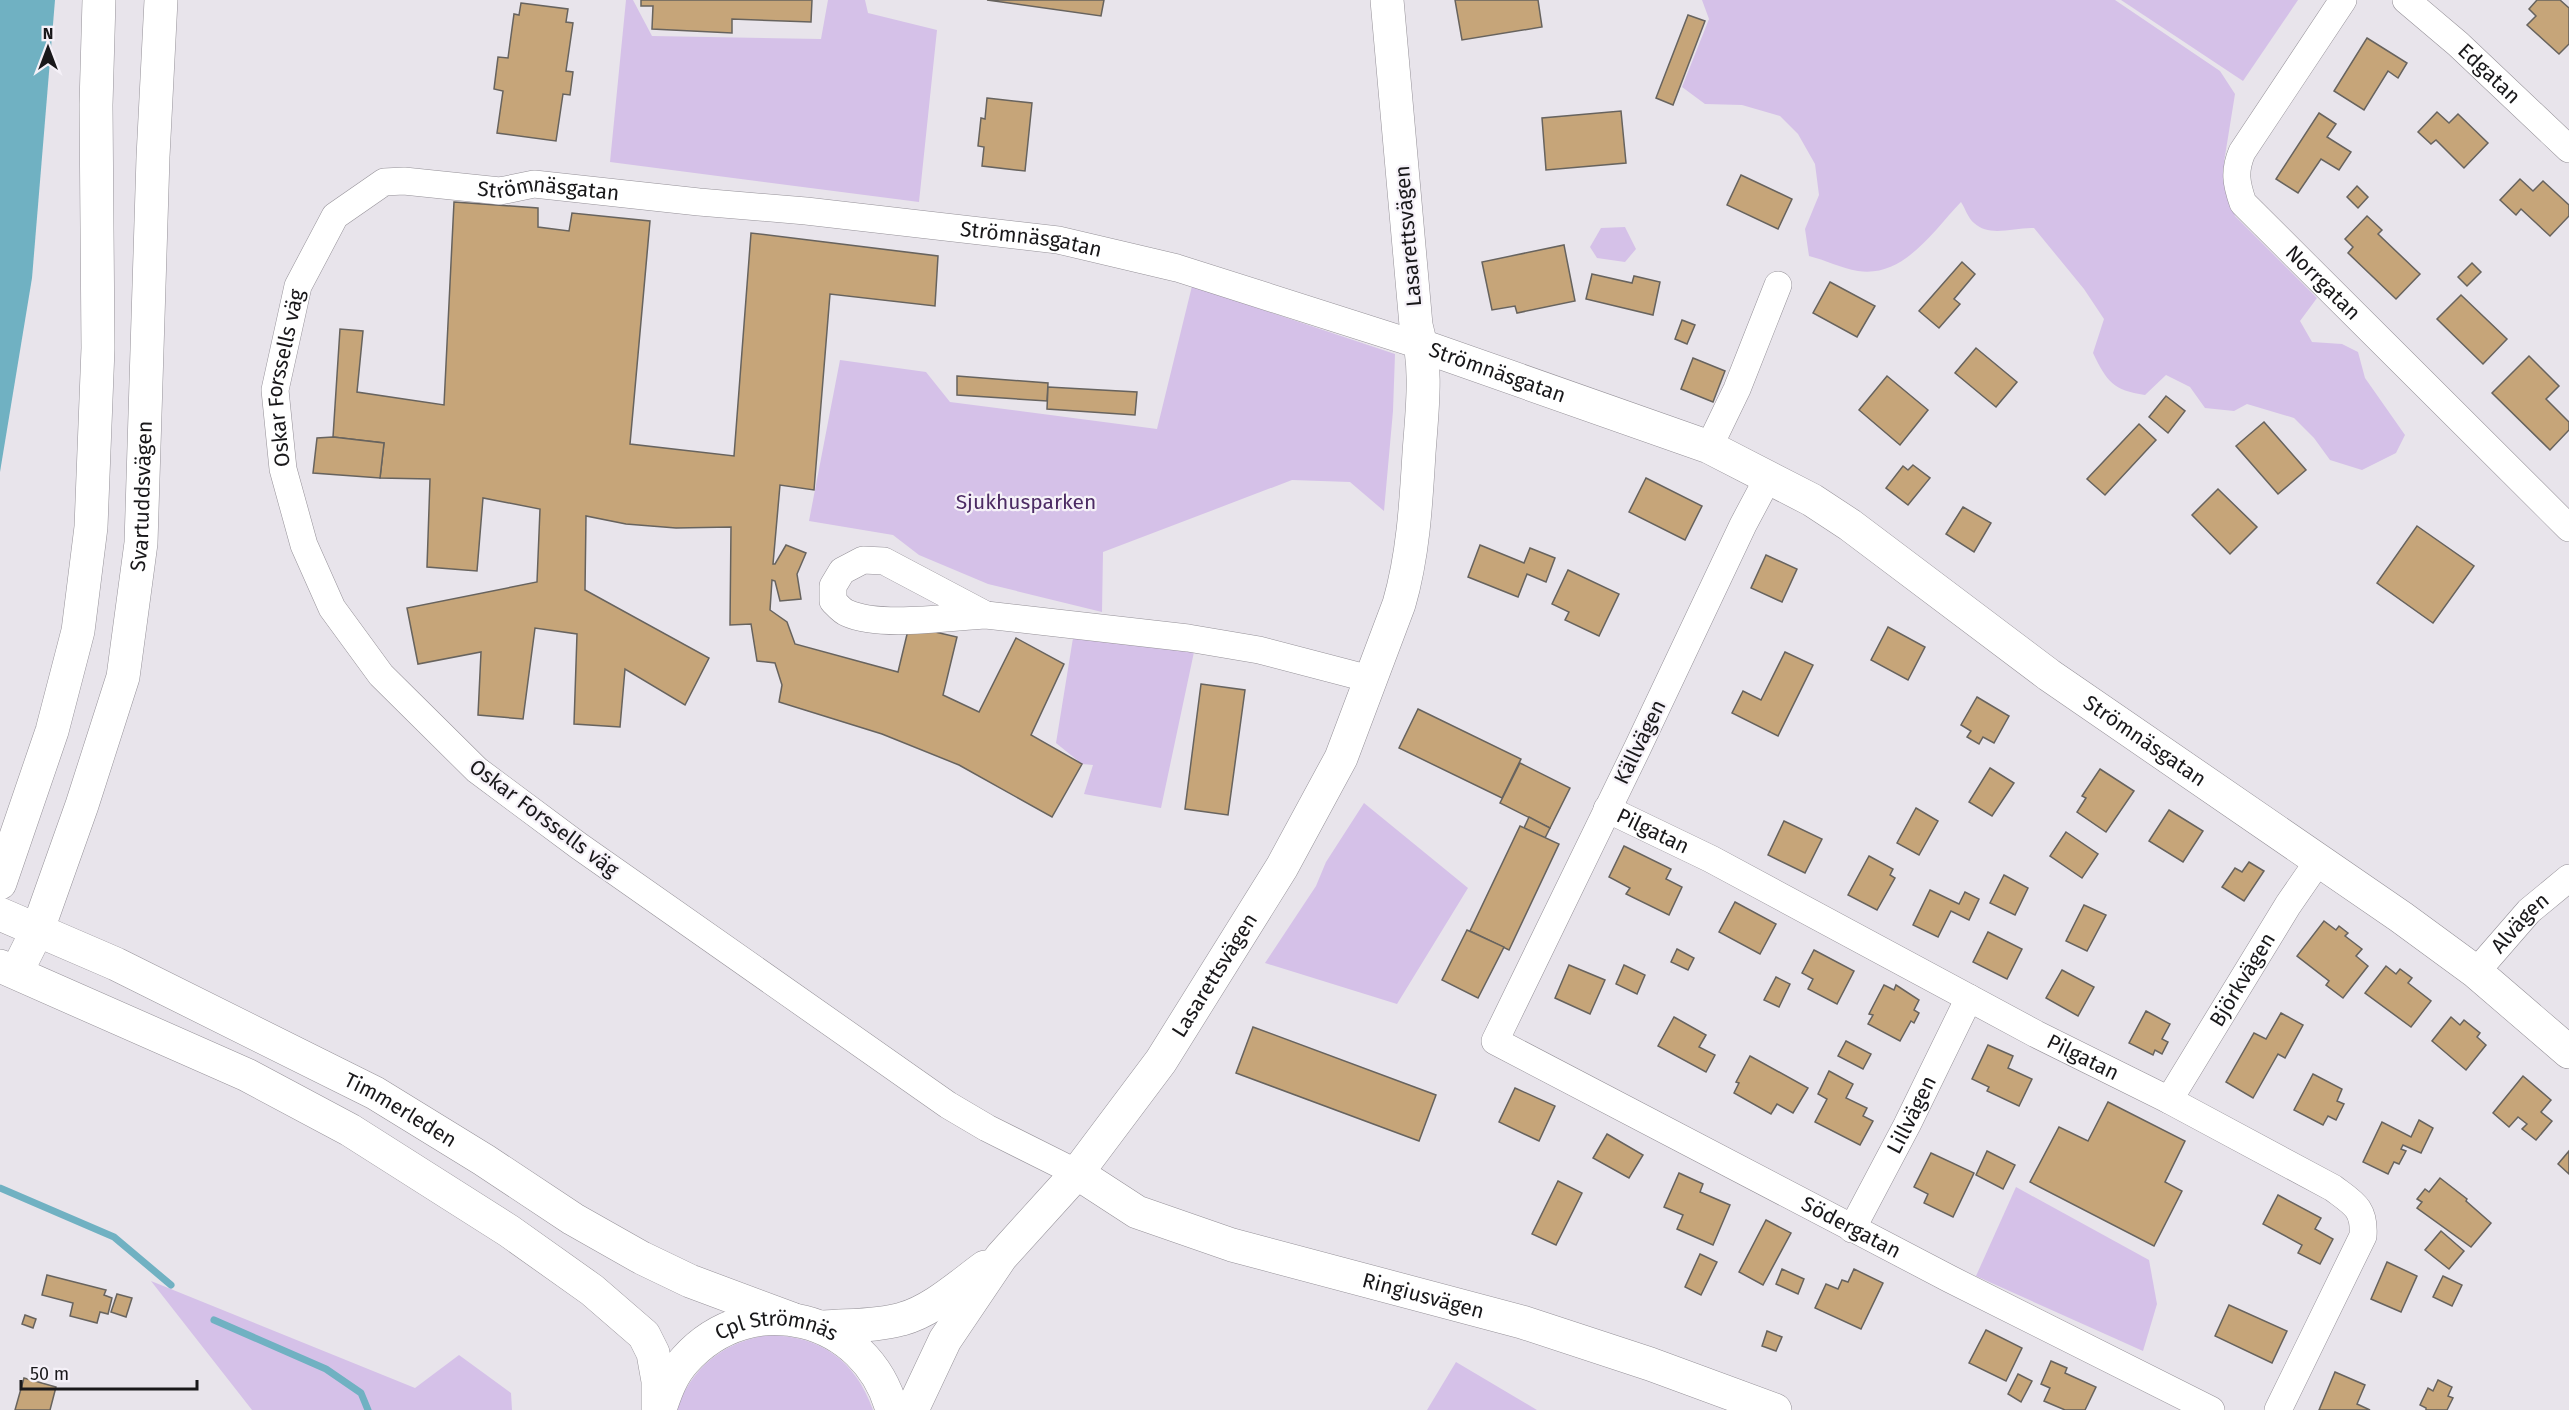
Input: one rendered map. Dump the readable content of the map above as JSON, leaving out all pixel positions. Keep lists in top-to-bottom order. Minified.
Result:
{"streets":{"main road":["Strömnäsgatan","Lasarettsvägen","Svartuddsvägen","Timmerleden","Ringiusvägen","Cpl Strömnäs"],"street":["Edgatan","Norrgatan","Oskar Forssells väg","Källvägen","Pilgatan","Alvägen","Björkvägen","Lillvägen","Södergatan"]},"crossings":[["Strömnäsgatan","Lasarettsvägen"],["Strömnäsgatan","Oskar Forssells väg"],["Strömnäsgatan","Källvägen"],["Strömnäsgatan","Alvägen"],["Strömnäsgatan","Björkvägen"],["Lasarettsvägen","Oskar Forssells väg"],["Lasarettsvägen","Ringiusvägen"],["Lasarettsvägen","Cpl Strömnäs"],["Oskar Forssells väg","Ringiusvägen"],["Svartuddsvägen","Timmerleden"],["Källvägen","Pilgatan"],["Källvägen","Södergatan"],["Pilgatan","Björkvägen"],["Pilgatan","Lillvägen"],["Timmerleden","Cpl Strömnäs"],["Lillvägen","Södergatan"]],"parks":["Sjukhusparken"],"scale_bar":"50 m","north":"top"}
